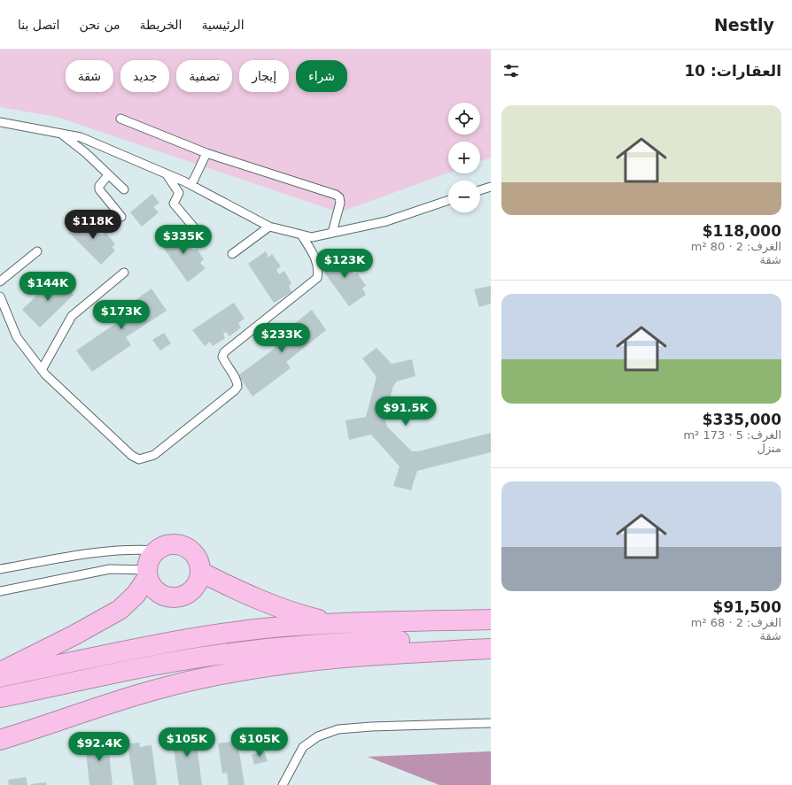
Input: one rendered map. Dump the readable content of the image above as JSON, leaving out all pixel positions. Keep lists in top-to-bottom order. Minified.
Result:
{"page":{"header":"Nestly","nav":["الرئيسية","الخريطة","من نحن","اتصل بنا"],"heading":"العقارات: 10","chip":["شراء","إيجار","تصفية","جديد","شقة"],"list":[{"name":"$118,000","note":"الغرف: 2 · 80 m² · شقة"},{"name":"$335,000","note":"الغرف: 5 · 173 m² · منزل"},{"name":"$91,500","note":"الغرف: 2 · 68 m² · شقة"}],"map_buttons":["+","−"],"price":["$118K","$335K","$123K","$144K","$173K","$233K","$91.5K","$105K","$105K","$92.4K"]}}
